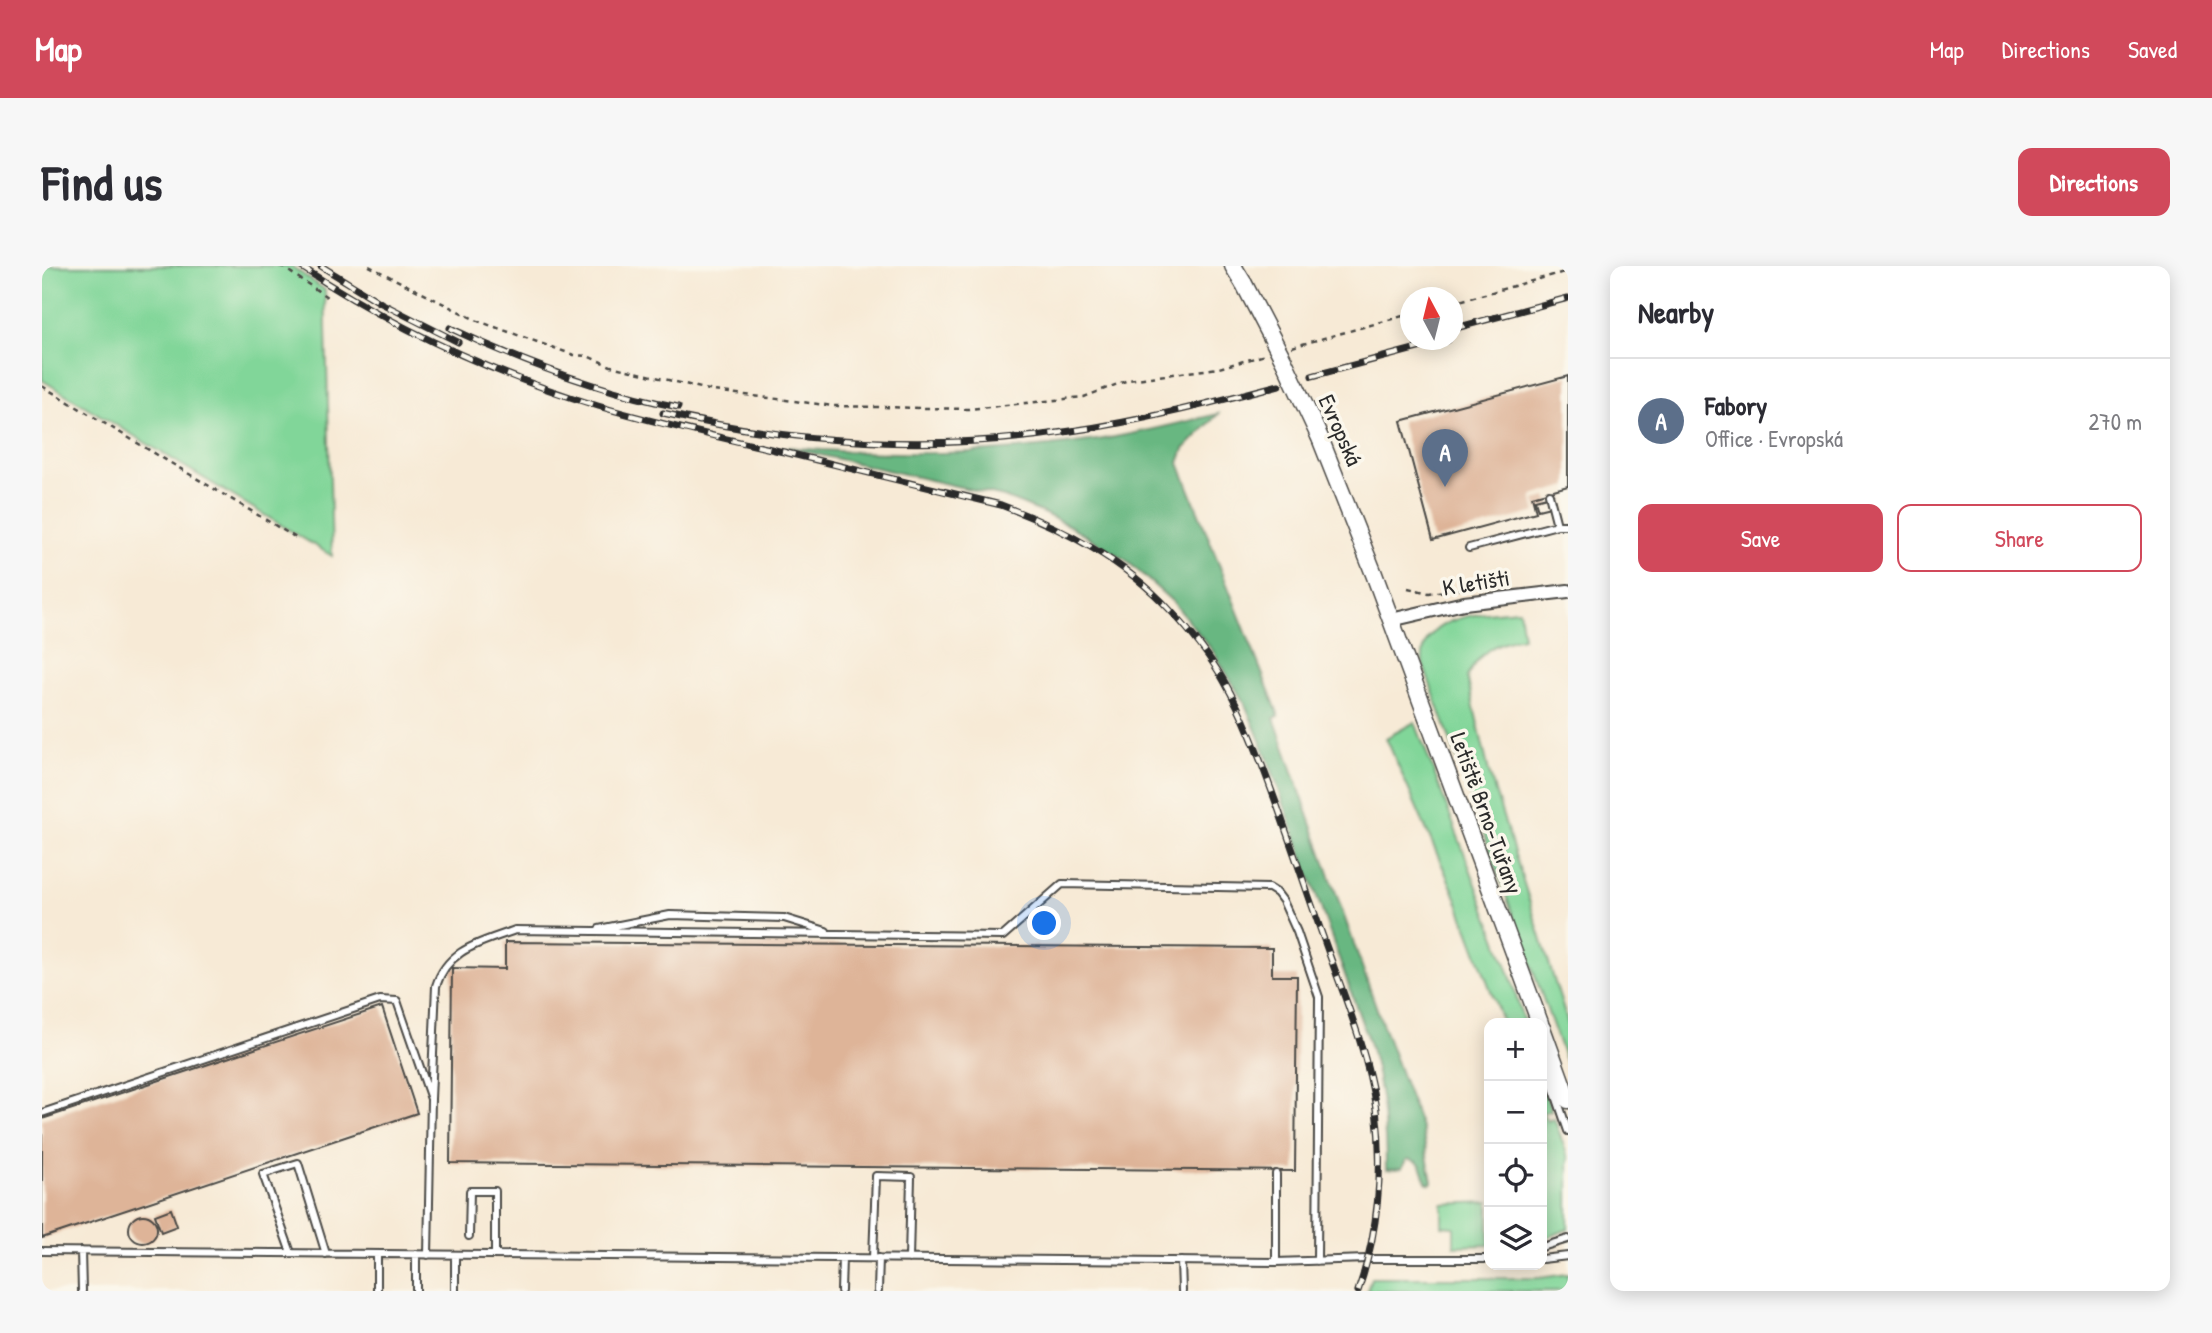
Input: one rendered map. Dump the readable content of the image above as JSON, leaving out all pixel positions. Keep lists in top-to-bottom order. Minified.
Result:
{"streets":{"street":["Evropská","K letišti","Letiště Brno-Tuřany"]},"crossings":[["Evropská","K letišti"],["Evropská","Letiště Brno-Tuřany"],["K letišti","Letiště Brno-Tuřany"]],"north":"top","page":{"header":"Map","nav":["Map","Directions","Saved"],"buttons":["Directions",["Save","Share"]],"title":"Find us","heading":"Nearby","list":[{"mark":"A","name":"Fabory","note":"Office · Evropská","value":"270 m"}],"pins":"A","map_buttons":["+","−"]}}
